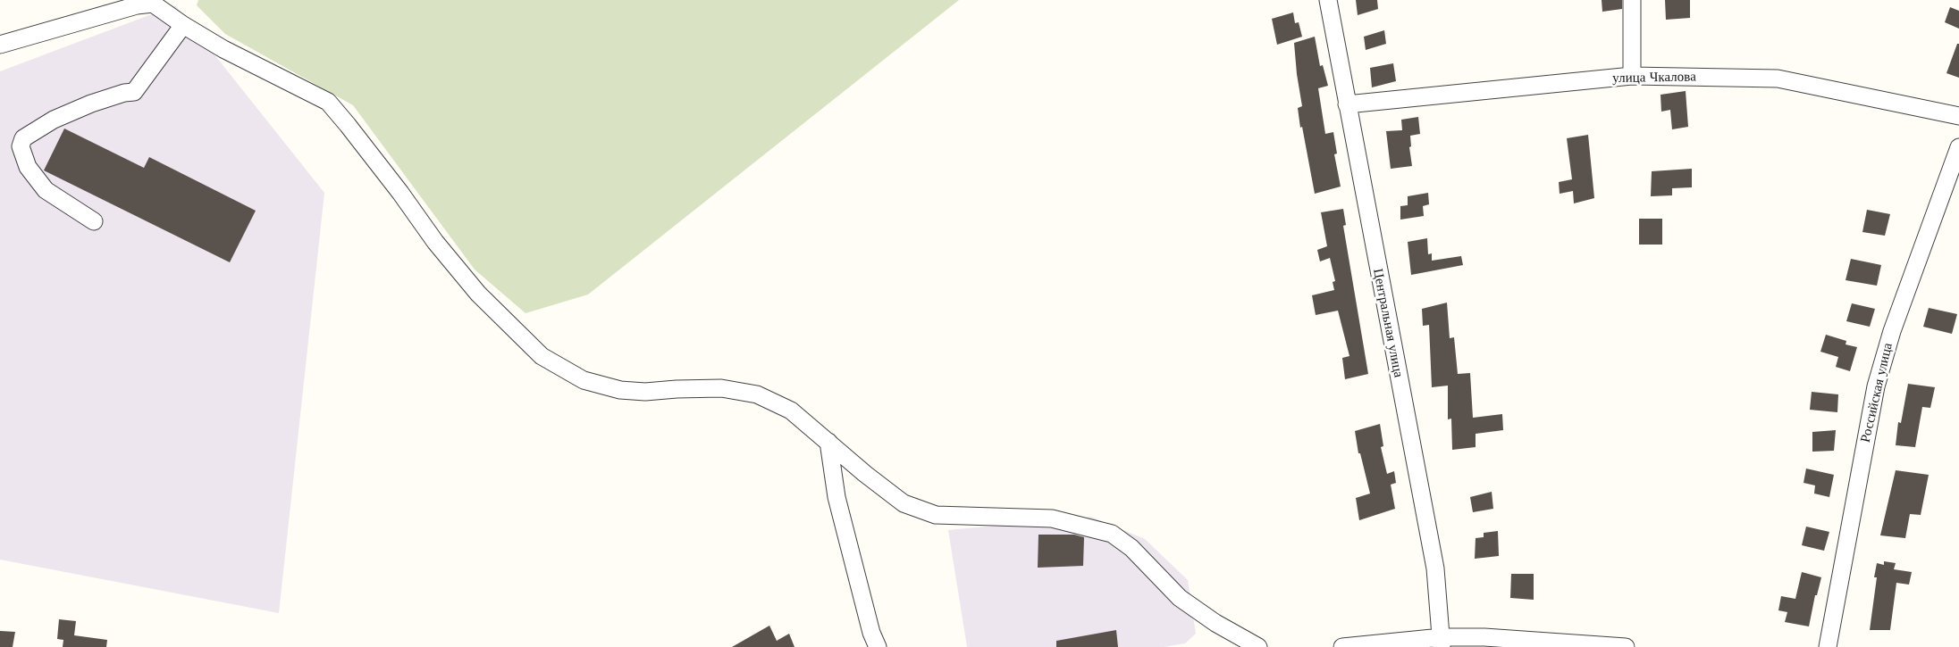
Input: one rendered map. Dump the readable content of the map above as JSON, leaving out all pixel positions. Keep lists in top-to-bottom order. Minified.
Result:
{"streets":{"street":["улица Чкалова","Центральная улица","Российская улица"]},"crossings":[["улица Чкалова","Центральная улица"]]}
